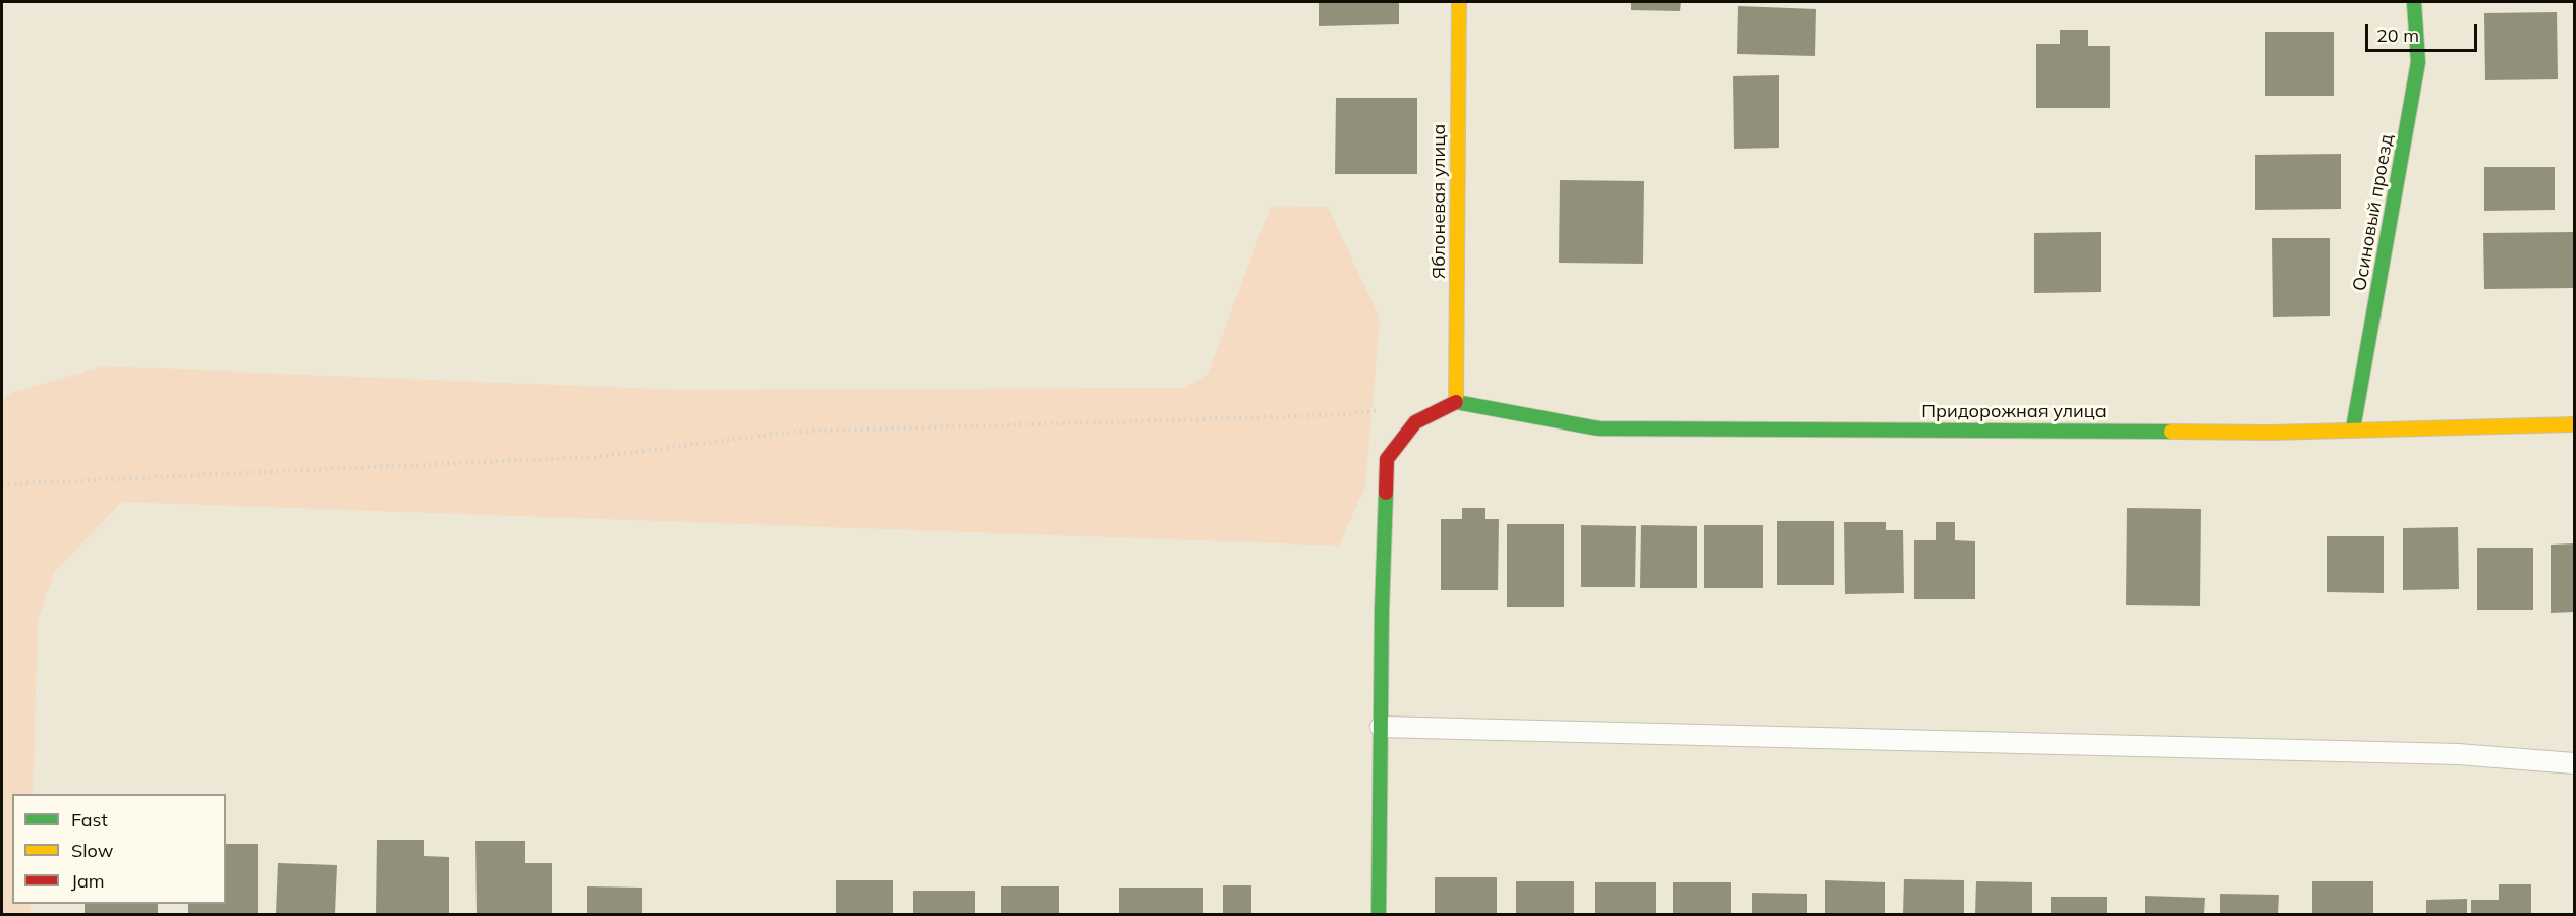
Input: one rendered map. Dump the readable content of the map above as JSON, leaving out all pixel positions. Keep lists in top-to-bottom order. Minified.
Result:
{"streets":{"street":["Яблоневая улица","Осиновый проезд","Придорожная улица"]},"crossings":[["Яблоневая улица","Придорожная улица"],["Осиновый проезд","Придорожная улица"]],"legend":["Fast","Slow","Jam"],"scale_bar":"20 m"}
